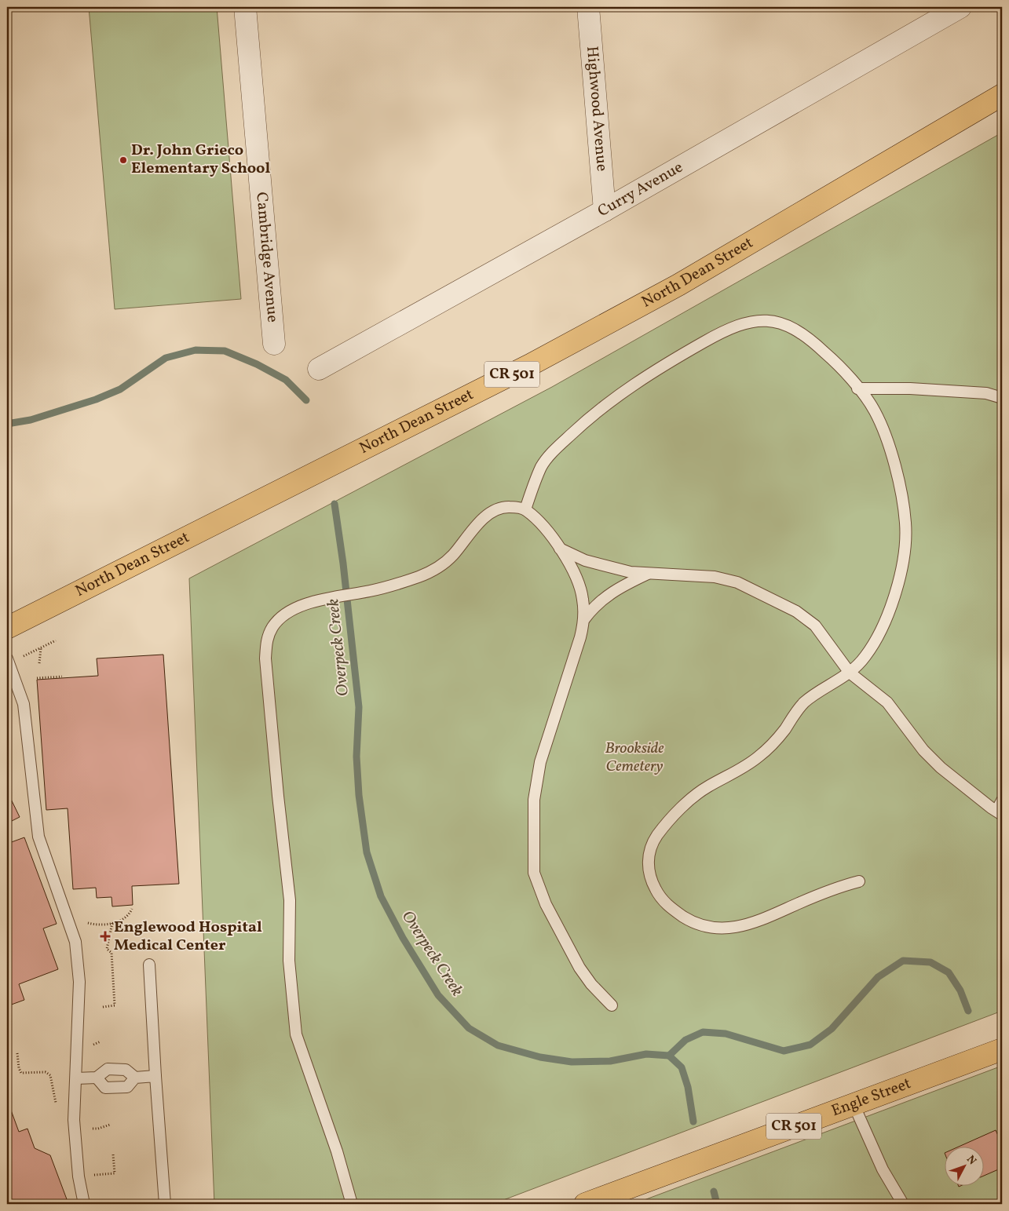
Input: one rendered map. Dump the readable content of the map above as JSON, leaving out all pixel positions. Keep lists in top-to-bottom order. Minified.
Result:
{"streets":{"main road":["North Dean Street","CR 501","Engle Street"],"street":["Highwood Avenue","Curry Avenue","Cambridge Avenue"]},"crossings":[["Highwood Avenue","Curry Avenue"]],"water":["Overpeck Creek"],"parks":["Brookside Cemetery"],"places":{"other":["Dr. John Grieco Elementary School"],"health":["Englewood Hospital Medical Center"]},"north":"top right"}
